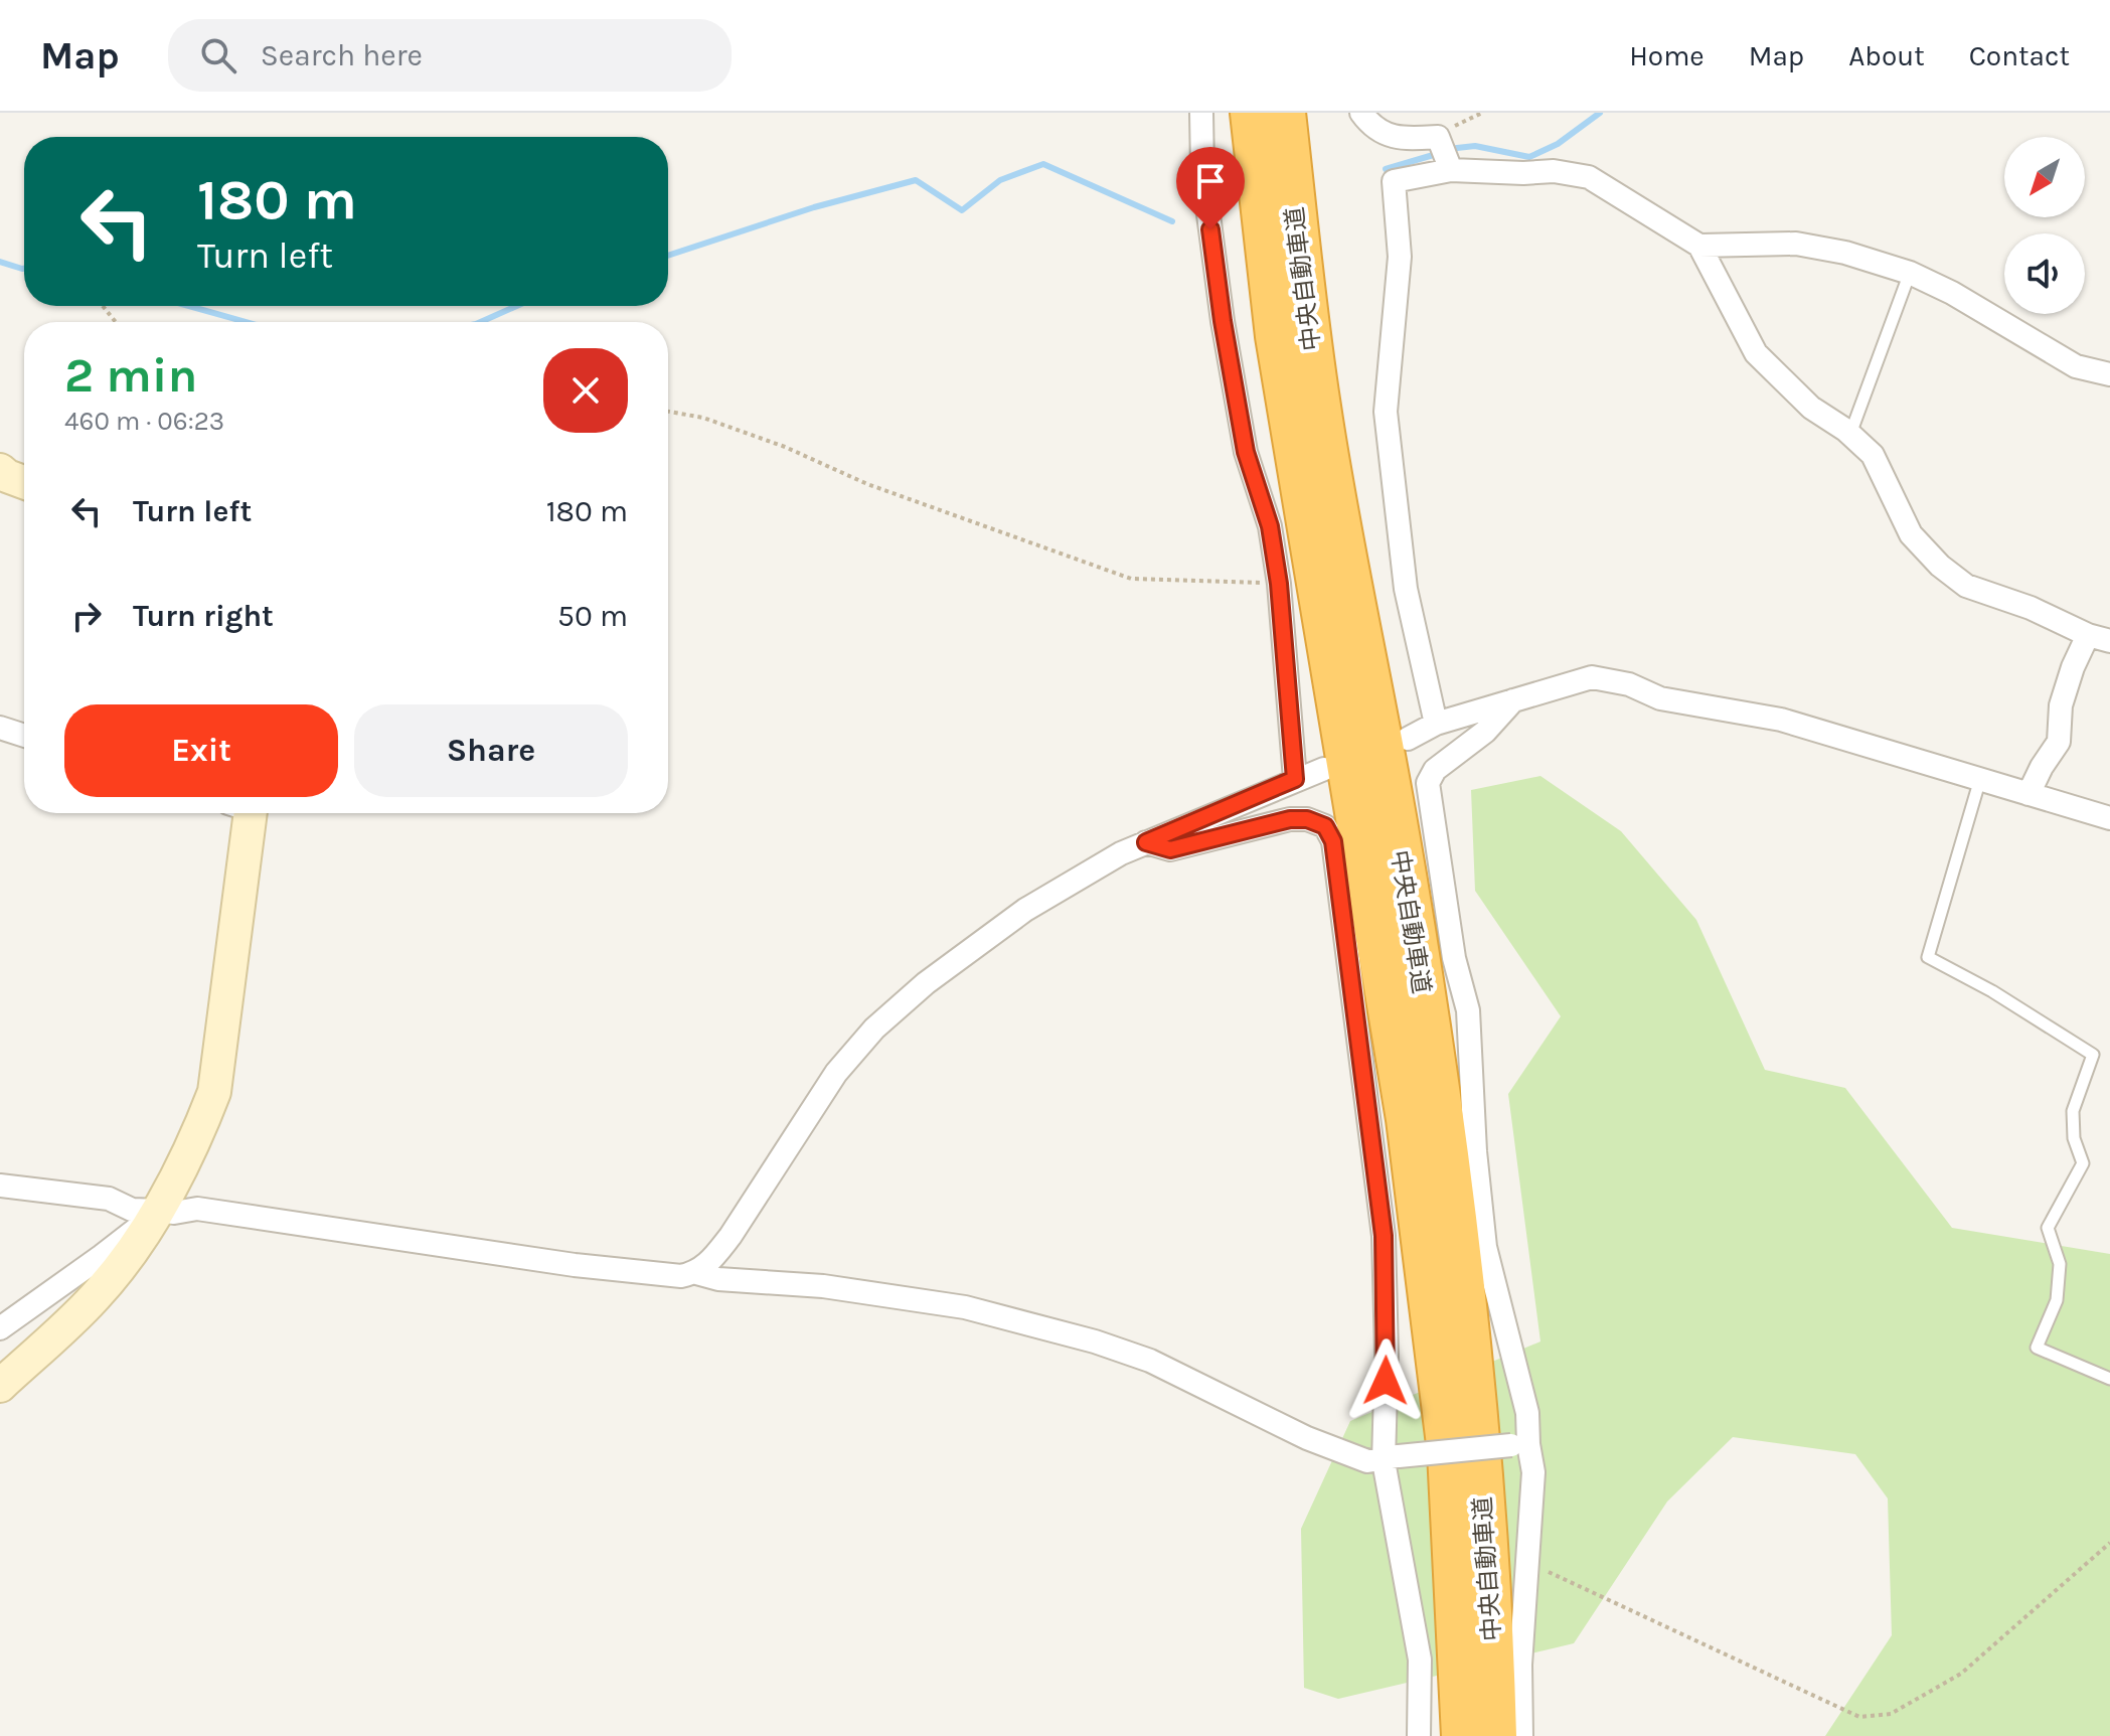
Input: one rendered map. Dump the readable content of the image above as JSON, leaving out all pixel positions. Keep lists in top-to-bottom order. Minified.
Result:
{"streets":{"highway":["中央自動車道"]},"north":"bottom left","page":{"header":"Map","search":"Search here","nav":["Home","Map","About","Contact"],"turn":["180 m","Turn left"],"heading":["2 min","460 m · 06:23"],"list":[{"name":"Turn left","value":"180 m"},{"name":"Turn right","value":"50 m"}],"buttons":["Exit","Share"]}}
